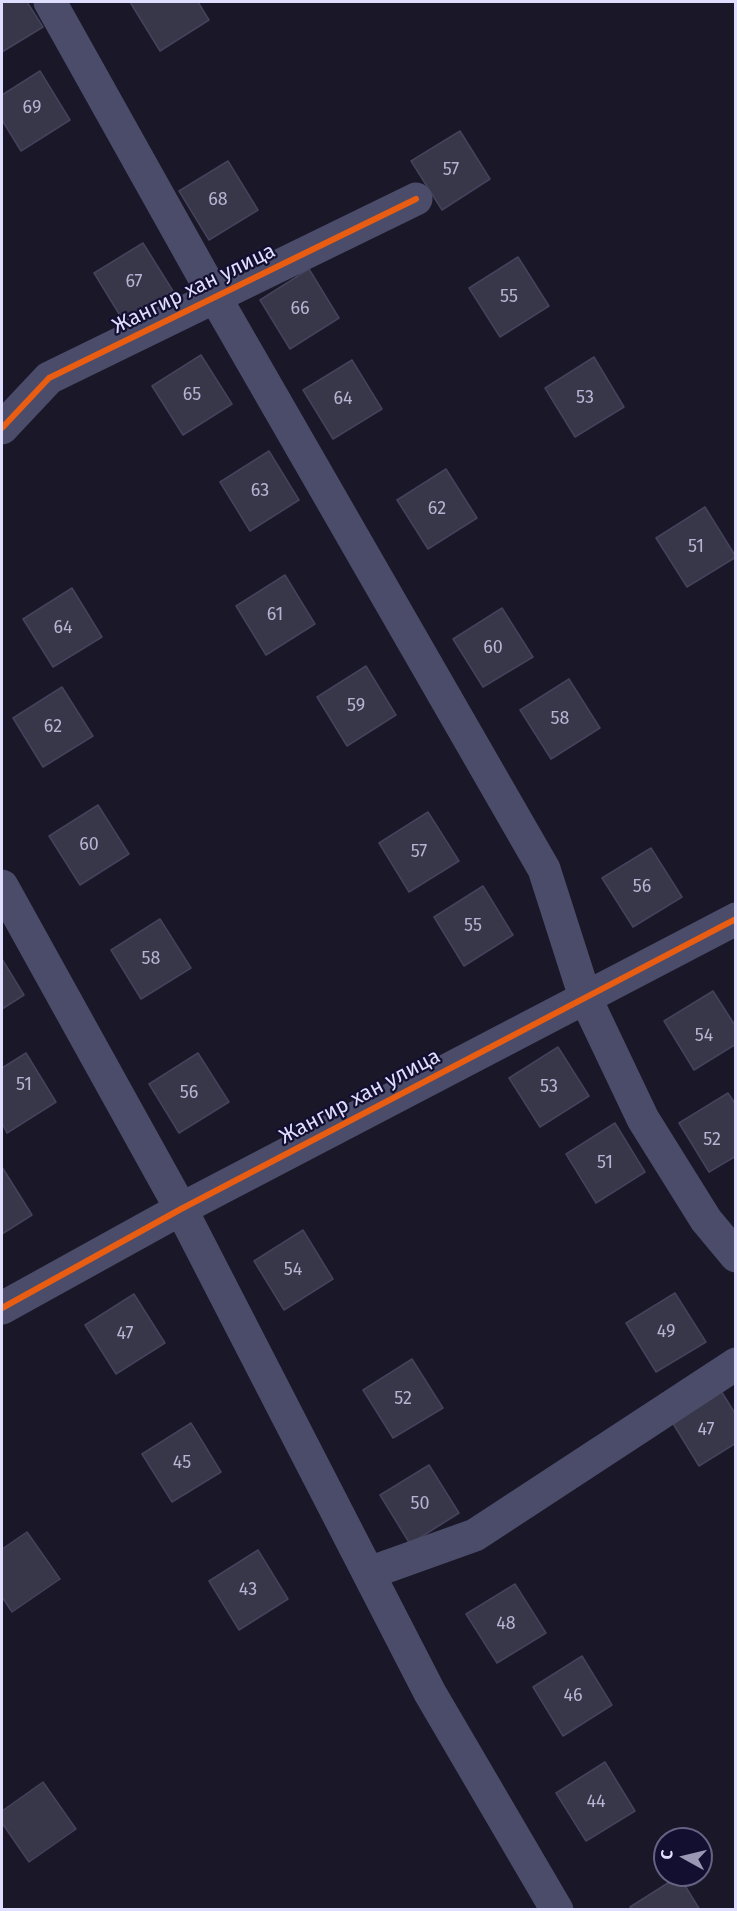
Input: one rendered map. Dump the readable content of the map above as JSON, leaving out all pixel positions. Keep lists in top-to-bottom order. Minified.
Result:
{"streets":{"street":["Жангир хан улица"]},"house_numbers":["69","57","68","67","55","66","65","53","64","63","62","51","61","64","60","59","58","62","60","57","56","55","58","54","51","53","56","52","51","54","49","47","52","47","45","50","43","48","46","44"],"north":"left"}
